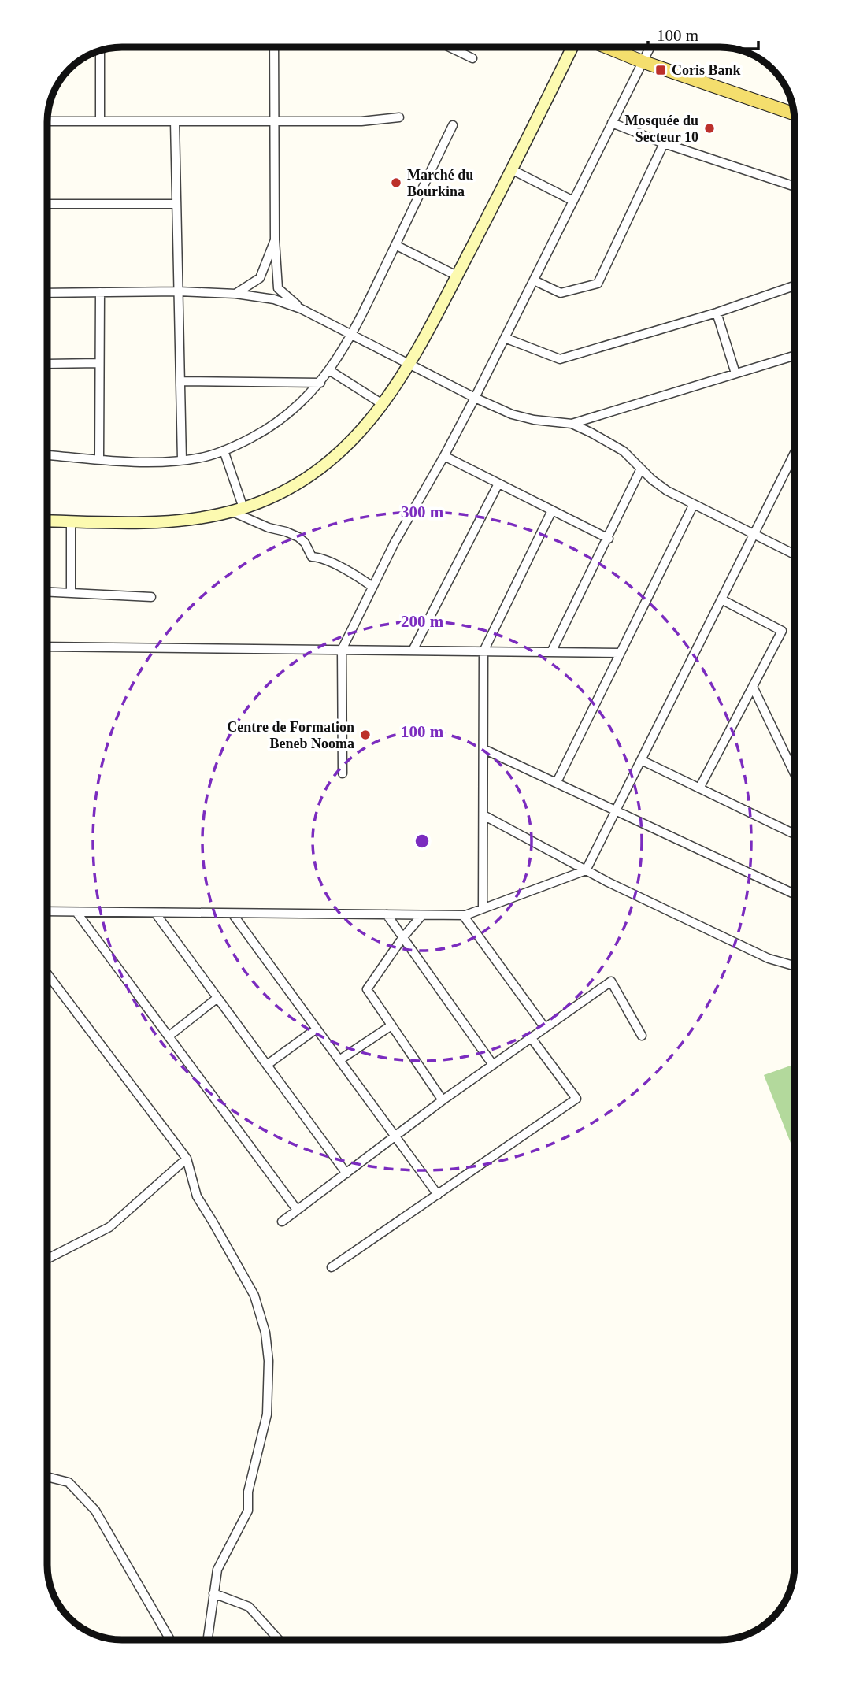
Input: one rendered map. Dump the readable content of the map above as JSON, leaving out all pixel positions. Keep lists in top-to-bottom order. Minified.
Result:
{"places":{"transit":["Coris Bank"],"other":["Mosquée du Secteur 10","Marché du Bourkina","Centre de Formation Beneb Nooma"]},"scale_bar":"100 m","rings":["300 m","200 m","100 m"]}
